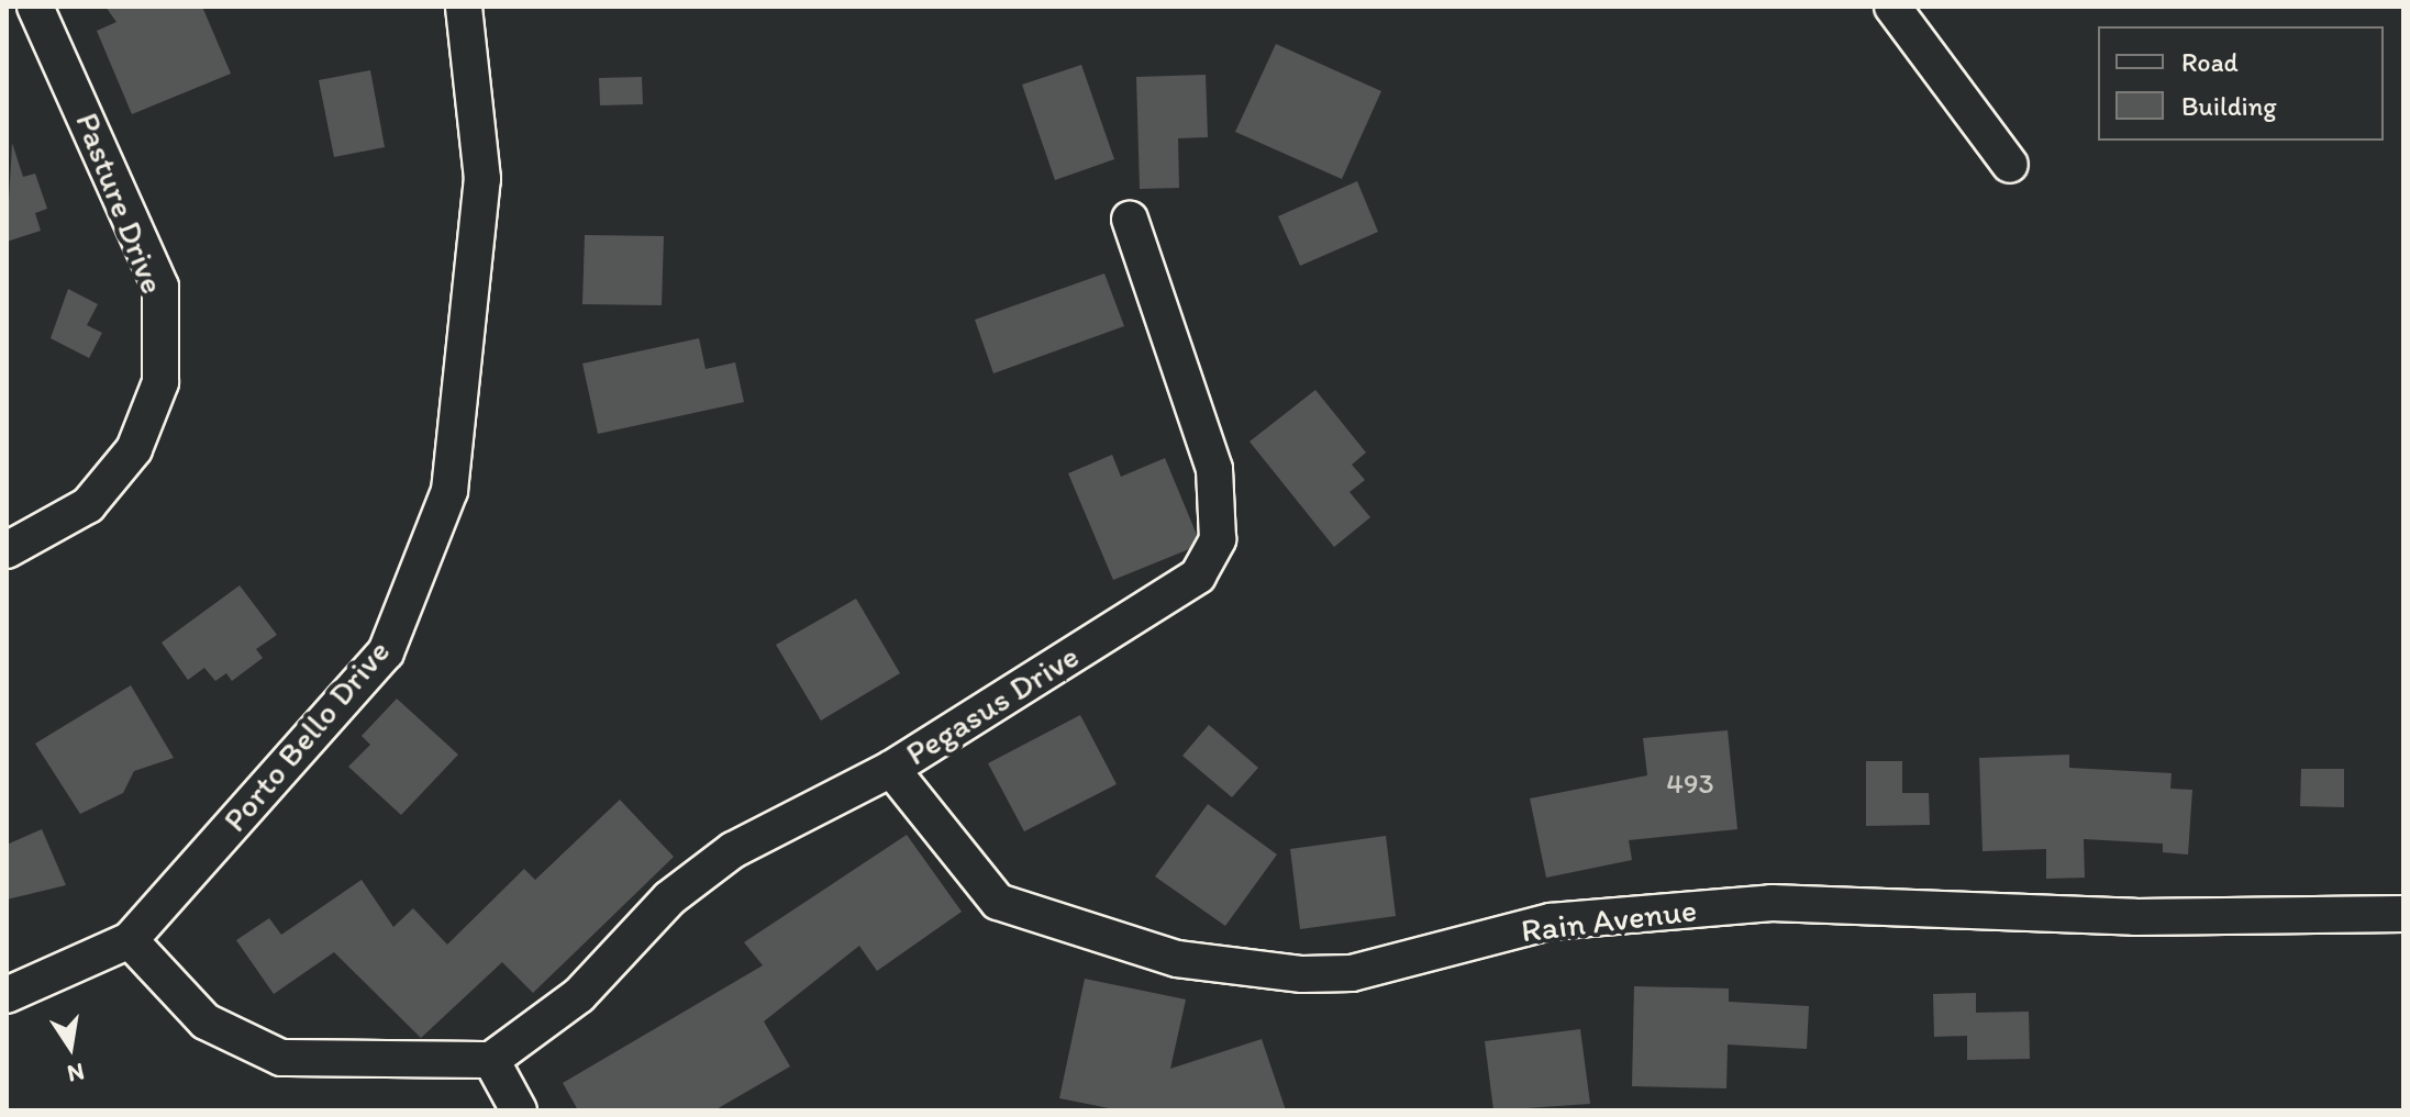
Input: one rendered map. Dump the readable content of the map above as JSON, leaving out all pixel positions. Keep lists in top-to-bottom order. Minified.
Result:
{"streets":{"street":["Pasture Drive","Pegasus Drive","Porto Bello Drive","Rain Avenue"]},"crossings":[["Pegasus Drive","Rain Avenue"]],"house_numbers":["493"],"legend":["Road","Building"],"north":"bottom"}
